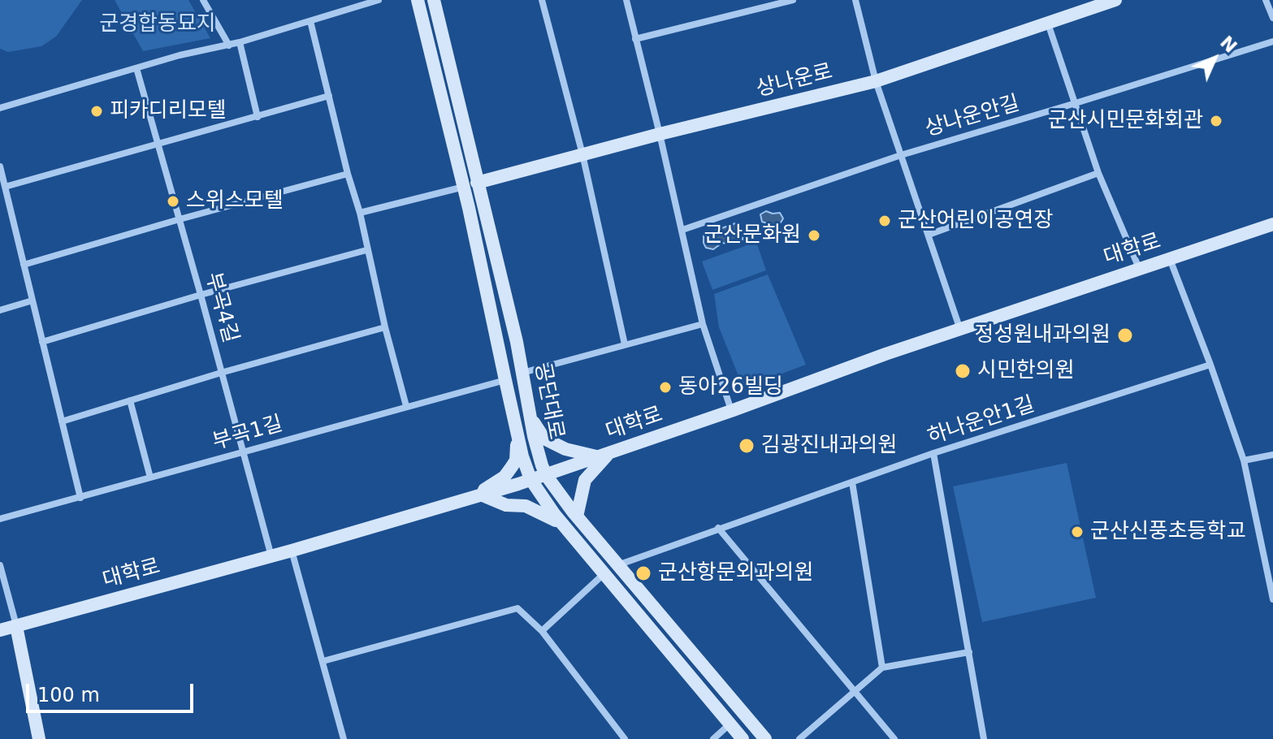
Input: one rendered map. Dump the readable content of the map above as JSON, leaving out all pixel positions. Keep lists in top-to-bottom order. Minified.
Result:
{"streets":{"street":["상나운로","상나운안길","대학로","부곡4길","공단대로","하나운안1길","부곡1길"]},"crossings":[["상나운로","공단대로"],["대학로","부곡4길"],["대학로","공단대로"],["부곡4길","부곡1길"],["공단대로","하나운안1길"],["공단대로","부곡1길"]],"parks":["군경합동묘지"],"places":["피카디리모텔","군산시민문화회관","스위스모텔","군산어린이공연장","군산문화원","정성원내과의원","시민한의원","동아26빌딩","김광진내과의원","군산신풍초등학교","군산항문외과의원"],"scale_bar":"100 m","north":"top right"}
